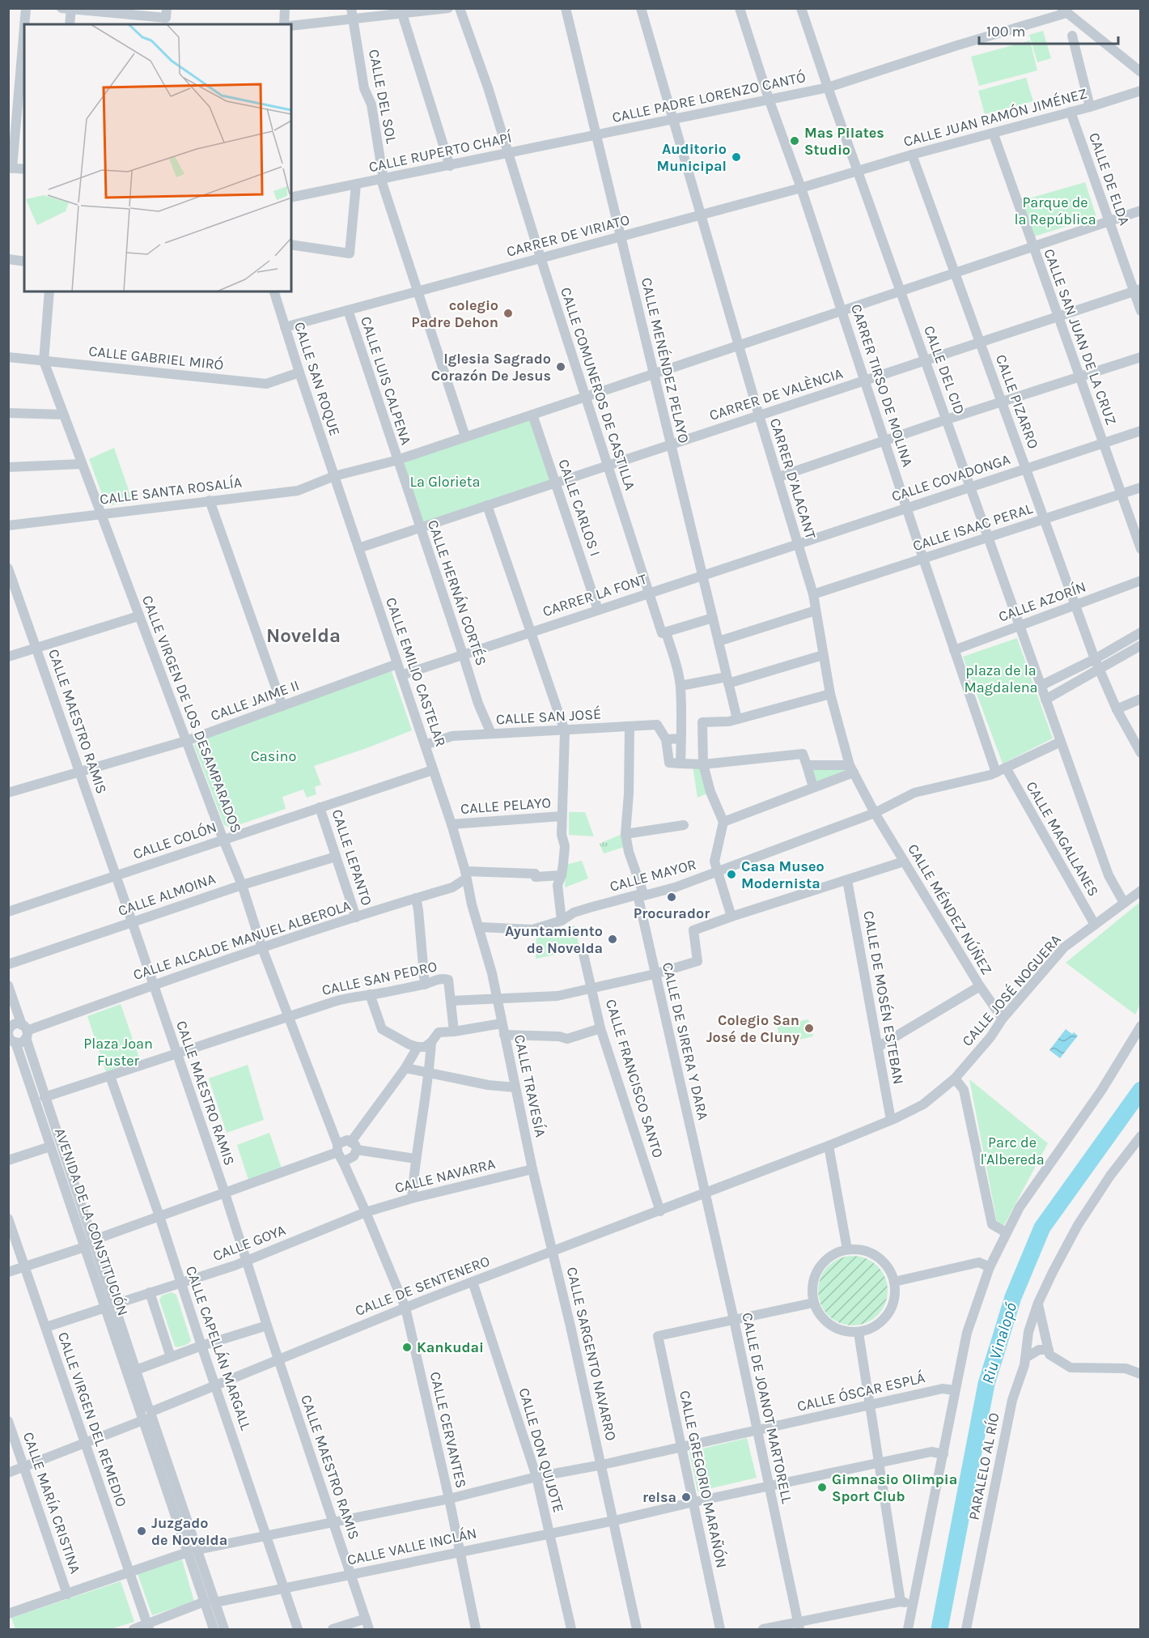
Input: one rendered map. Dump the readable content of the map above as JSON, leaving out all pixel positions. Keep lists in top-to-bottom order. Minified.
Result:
{"streets":{"street":["CALLE DEL SOL","CALLE PADRE LORENZO CANTÓ","CALLE JUAN RAMÓN JIMÉNEZ","CALLE RUPERTO CHAPÍ","CALLE DE ELDA","CARRER DE VIRIATO","CALLE SAN JUAN DE LA CRUZ","CALLE GABRIEL MIRÓ","CALLE MENÉNDEZ PELAYO","CALLE DEL CID","CALLE SAN ROQUE","CALLE LUIS CALPENA","CARRER TIRSO DE MOLINA","CALLE COMUNEROS DE CASTILLA","CARRER DE VALÈNCIA","CALLE PIZARRO","CALLE COVADONGA","CARRER D'ALACANT","CALLE SANTA ROSALÍA","CALLE CARLOS I","CALLE ISAAC PERAL","CALLE HERNÁN CORTÉS","CARRER LA FONT","CALLE AZORÍN","CALLE EMILIO CASTELAR","CALLE JAIME II","CALLE VIRGEN DE LOS DESAMPARADOS","CALLE SAN JOSÉ","CALLE MAESTRO RAMIS","CALLE PELAYO","CALLE MAGALLANES","CALLE COLÓN","CALLE LEPANTO","CALLE MAYOR","CALLE ALMOINA","CALLE MÉNDEZ NÚÑEZ","CALLE ALCALDE MANUEL ALBEROLA","CALLE SAN PEDRO","CALLE JOSÉ NOGUERA","CALLE DE MOSÉN ESTEBAN","CALLE DE SIRERA Y DARA","CALLE FRANCISCO SANTO","CALLE TRAVESÍA","CALLE NAVARRA","AVENIDA DE LA CONSTITUCIÓN","CALLE GOYA","CALLE DE SENTENERO","CALLE CAPELLÁN MARGALL","CALLE SARGENTO NAVARRO","CALLE ÓSCAR ESPLÁ","CALLE DE JOANOT MARTORELL","CALLE VIRGEN DEL REMEDIO","CALLE CERVANTES","CALLE DON QUIJOTE","PARALELO AL RÍO","CALLE GREGORIO MARAÑÓN","CALLE MARÍA CRISTINA","CALLE VALLE INCLÁN"]},"crossings":[["CALLE DEL SOL","CALLE RUPERTO CHAPÍ"],["CALLE DEL SOL","CARRER DE VIRIATO"],["CALLE PADRE LORENZO CANTÓ","CALLE RUPERTO CHAPÍ"],["CALLE PADRE LORENZO CANTÓ","CALLE MENÉNDEZ PELAYO"],["CALLE PADRE LORENZO CANTÓ","CALLE DEL CID"],["CALLE PADRE LORENZO CANTÓ","CARRER TIRSO DE MOLINA"],["CALLE PADRE LORENZO CANTÓ","CARRER D'ALACANT"],["CALLE JUAN RAMÓN JIMÉNEZ","CALLE DE ELDA"],["CALLE JUAN RAMÓN JIMÉNEZ","CARRER DE VIRIATO"],["CALLE JUAN RAMÓN JIMÉNEZ","CALLE SAN JUAN DE LA CRUZ"],["CALLE JUAN RAMÓN JIMÉNEZ","CALLE DEL CID"],["CALLE JUAN RAMÓN JIMÉNEZ","CALLE PIZARRO"],["CALLE RUPERTO CHAPÍ","CALLE MENÉNDEZ PELAYO"],["CALLE RUPERTO CHAPÍ","CALLE COMUNEROS DE CASTILLA"],["CALLE DE ELDA","CARRER DE VALÈNCIA"],["CARRER DE VIRIATO","CALLE MENÉNDEZ PELAYO"],["CARRER DE VIRIATO","CALLE DEL CID"],["CARRER DE VIRIATO","CALLE SAN ROQUE"],["CARRER DE VIRIATO","CALLE LUIS CALPENA"],["CARRER DE VIRIATO","CARRER TIRSO DE MOLINA"],["CARRER DE VIRIATO","CALLE COMUNEROS DE CASTILLA"],["CARRER DE VIRIATO","CARRER D'ALACANT"],["CALLE SAN JUAN DE LA CRUZ","CARRER DE VALÈNCIA"],["CALLE SAN JUAN DE LA CRUZ","CALLE COVADONGA"],["CALLE SAN JUAN DE LA CRUZ","CALLE ISAAC PERAL"],["CALLE GABRIEL MIRÓ","CALLE SAN ROQUE"],["CALLE GABRIEL MIRÓ","CALLE VIRGEN DE LOS DESAMPARADOS"],["CALLE MENÉNDEZ PELAYO","CARRER DE VALÈNCIA"],["CALLE MENÉNDEZ PELAYO","CARRER LA FONT"],["CALLE DEL CID","CARRER DE VALÈNCIA"],["CALLE DEL CID","CALLE COVADONGA"],["CALLE DEL CID","CALLE ISAAC PERAL"],["CALLE DEL CID","CALLE AZORÍN"],["CALLE DEL CID","CALLE MAYOR"],["CALLE DEL CID","CALLE JOSÉ NOGUERA"],["CALLE SAN ROQUE","CALLE SANTA ROSALÍA"],["CALLE SAN ROQUE","CALLE EMILIO CASTELAR"],["CALLE LUIS CALPENA","CALLE SANTA ROSALÍA"],["CALLE LUIS CALPENA","CALLE HERNÁN CORTÉS"],["CARRER TIRSO DE MOLINA","CARRER DE VALÈNCIA"],["CARRER TIRSO DE MOLINA","CALLE COVADONGA"],["CARRER TIRSO DE MOLINA","CALLE ISAAC PERAL"],["CARRER TIRSO DE MOLINA","CALLE AZORÍN"],["CARRER TIRSO DE MOLINA","CALLE MAGALLANES"],["CARRER TIRSO DE MOLINA","CALLE MAYOR"],["CALLE COMUNEROS DE CASTILLA","CARRER DE VALÈNCIA"],["CALLE COMUNEROS DE CASTILLA","CARRER LA FONT"],["CARRER DE VALÈNCIA","CALLE PIZARRO"],["CARRER DE VALÈNCIA","CARRER D'ALACANT"],["CARRER DE VALÈNCIA","CALLE CARLOS I"],["CARRER DE VALÈNCIA","CALLE HERNÁN CORTÉS"],["CARRER DE VALÈNCIA","CALLE EMILIO CASTELAR"],["CALLE PIZARRO","CALLE COVADONGA"],["CALLE PIZARRO","CALLE ISAAC PERAL"],["CALLE PIZARRO","CALLE AZORÍN"],["CALLE COVADONGA","CARRER D'ALACANT"],["CALLE COVADONGA","CARRER LA FONT"],["CARRER D'ALACANT","CALLE ISAAC PERAL"],["CARRER D'ALACANT","CARRER LA FONT"],["CARRER D'ALACANT","CALLE MÉNDEZ NÚÑEZ"],["CALLE SANTA ROSALÍA","CALLE HERNÁN CORTÉS"],["CALLE SANTA ROSALÍA","CALLE EMILIO CASTELAR"],["CALLE SANTA ROSALÍA","CALLE VIRGEN DE LOS DESAMPARADOS"],["CALLE CARLOS I","CARRER LA FONT"],["CALLE HERNÁN CORTÉS","CARRER LA FONT"],["CALLE HERNÁN CORTÉS","CALLE SAN JOSÉ"],["CARRER LA FONT","CALLE EMILIO CASTELAR"],["CALLE EMILIO CASTELAR","CALLE JAIME II"],["CALLE EMILIO CASTELAR","CALLE SAN JOSÉ"],["CALLE EMILIO CASTELAR","CALLE PELAYO"],["CALLE EMILIO CASTELAR","CALLE COLÓN"],["CALLE EMILIO CASTELAR","CALLE ALCALDE MANUEL ALBEROLA"],["CALLE EMILIO CASTELAR","CALLE TRAVESÍA"],["CALLE JAIME II","CALLE VIRGEN DE LOS DESAMPARADOS"],["CALLE JAIME II","CALLE MAESTRO RAMIS"],["CALLE VIRGEN DE LOS DESAMPARADOS","CALLE COLÓN"],["CALLE VIRGEN DE LOS DESAMPARADOS","CALLE ALMOINA"],["CALLE VIRGEN DE LOS DESAMPARADOS","CALLE ALCALDE MANUEL ALBEROLA"],["CALLE VIRGEN DE LOS DESAMPARADOS","CALLE SAN PEDRO"],["CALLE VIRGEN DE LOS DESAMPARADOS","CALLE CERVANTES"],["CALLE SAN JOSÉ","CALLE DE SIRERA Y DARA"],["CALLE MAESTRO RAMIS","CALLE COLÓN"],["CALLE MAESTRO RAMIS","CALLE ALMOINA"],["CALLE MAESTRO RAMIS","CALLE ALCALDE MANUEL ALBEROLA"],["CALLE MAESTRO RAMIS","CALLE SAN PEDRO"],["CALLE MAESTRO RAMIS","CALLE GOYA"],["CALLE MAESTRO RAMIS","CALLE DE SENTENERO"],["CALLE MAESTRO RAMIS","CALLE ÓSCAR ESPLÁ"],["CALLE MAESTRO RAMIS","CALLE VALLE INCLÁN"],["CALLE MAGALLANES","CALLE MAYOR"],["CALLE MAGALLANES","CALLE JOSÉ NOGUERA"],["CALLE COLÓN","CALLE LEPANTO"],["CALLE LEPANTO","CALLE ALMOINA"],["CALLE LEPANTO","CALLE ALCALDE MANUEL ALBEROLA"],["CALLE MAYOR","CALLE MÉNDEZ NÚÑEZ"],["CALLE MAYOR","CALLE DE SIRERA Y DARA"],["CALLE MAYOR","CALLE TRAVESÍA"],["CALLE MÉNDEZ NÚÑEZ","CALLE JOSÉ NOGUERA"],["CALLE ALCALDE MANUEL ALBEROLA","AVENIDA DE LA CONSTITUCIÓN"],["CALLE SAN PEDRO","AVENIDA DE LA CONSTITUCIÓN"],["CALLE SAN PEDRO","CALLE CAPELLÁN MARGALL"],["CALLE JOSÉ NOGUERA","CALLE DE MOSÉN ESTEBAN"],["CALLE JOSÉ NOGUERA","CALLE DE SENTENERO"],["CALLE DE SIRERA Y DARA","CALLE DE SENTENERO"],["CALLE DE SIRERA Y DARA","CALLE DE JOANOT MARTORELL"],["CALLE FRANCISCO SANTO","CALLE DE SENTENERO"],["CALLE TRAVESÍA","CALLE NAVARRA"],["CALLE TRAVESÍA","CALLE DE SENTENERO"],["CALLE TRAVESÍA","CALLE SARGENTO NAVARRO"],["CALLE NAVARRA","CALLE GOYA"],["CALLE NAVARRA","CALLE CERVANTES"],["AVENIDA DE LA CONSTITUCIÓN","CALLE GOYA"],["AVENIDA DE LA CONSTITUCIÓN","CALLE DE SENTENERO"],["AVENIDA DE LA CONSTITUCIÓN","CALLE ÓSCAR ESPLÁ"],["AVENIDA DE LA CONSTITUCIÓN","CALLE VALLE INCLÁN"],["CALLE GOYA","CALLE CAPELLÁN MARGALL"],["CALLE GOYA","CALLE VIRGEN DEL REMEDIO"],["CALLE GOYA","CALLE CERVANTES"],["CALLE DE SENTENERO","CALLE CAPELLÁN MARGALL"],["CALLE DE SENTENERO","CALLE SARGENTO NAVARRO"],["CALLE DE SENTENERO","CALLE DE JOANOT MARTORELL"],["CALLE DE SENTENERO","CALLE VIRGEN DEL REMEDIO"],["CALLE DE SENTENERO","CALLE CERVANTES"],["CALLE DE SENTENERO","CALLE DON QUIJOTE"],["CALLE DE SENTENERO","CALLE MARÍA CRISTINA"],["CALLE CAPELLÁN MARGALL","CALLE ÓSCAR ESPLÁ"],["CALLE CAPELLÁN MARGALL","CALLE VALLE INCLÁN"],["CALLE SARGENTO NAVARRO","CALLE ÓSCAR ESPLÁ"],["CALLE ÓSCAR ESPLÁ","CALLE DE JOANOT MARTORELL"],["CALLE ÓSCAR ESPLÁ","CALLE VIRGEN DEL REMEDIO"],["CALLE ÓSCAR ESPLÁ","CALLE CERVANTES"],["CALLE ÓSCAR ESPLÁ","CALLE DON QUIJOTE"],["CALLE ÓSCAR ESPLÁ","CALLE GREGORIO MARAÑÓN"],["CALLE ÓSCAR ESPLÁ","CALLE MARÍA CRISTINA"],["CALLE DE JOANOT MARTORELL","CALLE GREGORIO MARAÑÓN"],["CALLE DE JOANOT MARTORELL","CALLE VALLE INCLÁN"],["CALLE CERVANTES","CALLE VALLE INCLÁN"],["CALLE DON QUIJOTE","CALLE VALLE INCLÁN"],["CALLE GREGORIO MARAÑÓN","CALLE VALLE INCLÁN"]],"districts":["Novelda"],"water":["Riu Vinalopó"],"parks":["Parque de la República","La Glorieta","plaza de la Magdalena","Casino","Plaza Joan Fuster","Parc de l'Albereda"],"places":["Mas Pilates Studio","Auditorio Municipal","colegio Padre Dehon","Iglesia Sagrado Corazón De Jesus","Casa Museo Modernista","Procurador","Ayuntamiento de Novelda","Colegio San José de Cluny","Kankudai","Gimnasio Olimpia Sport Club","relsa","Juzgado de Novelda"],"scale_bar":"100 m"}
